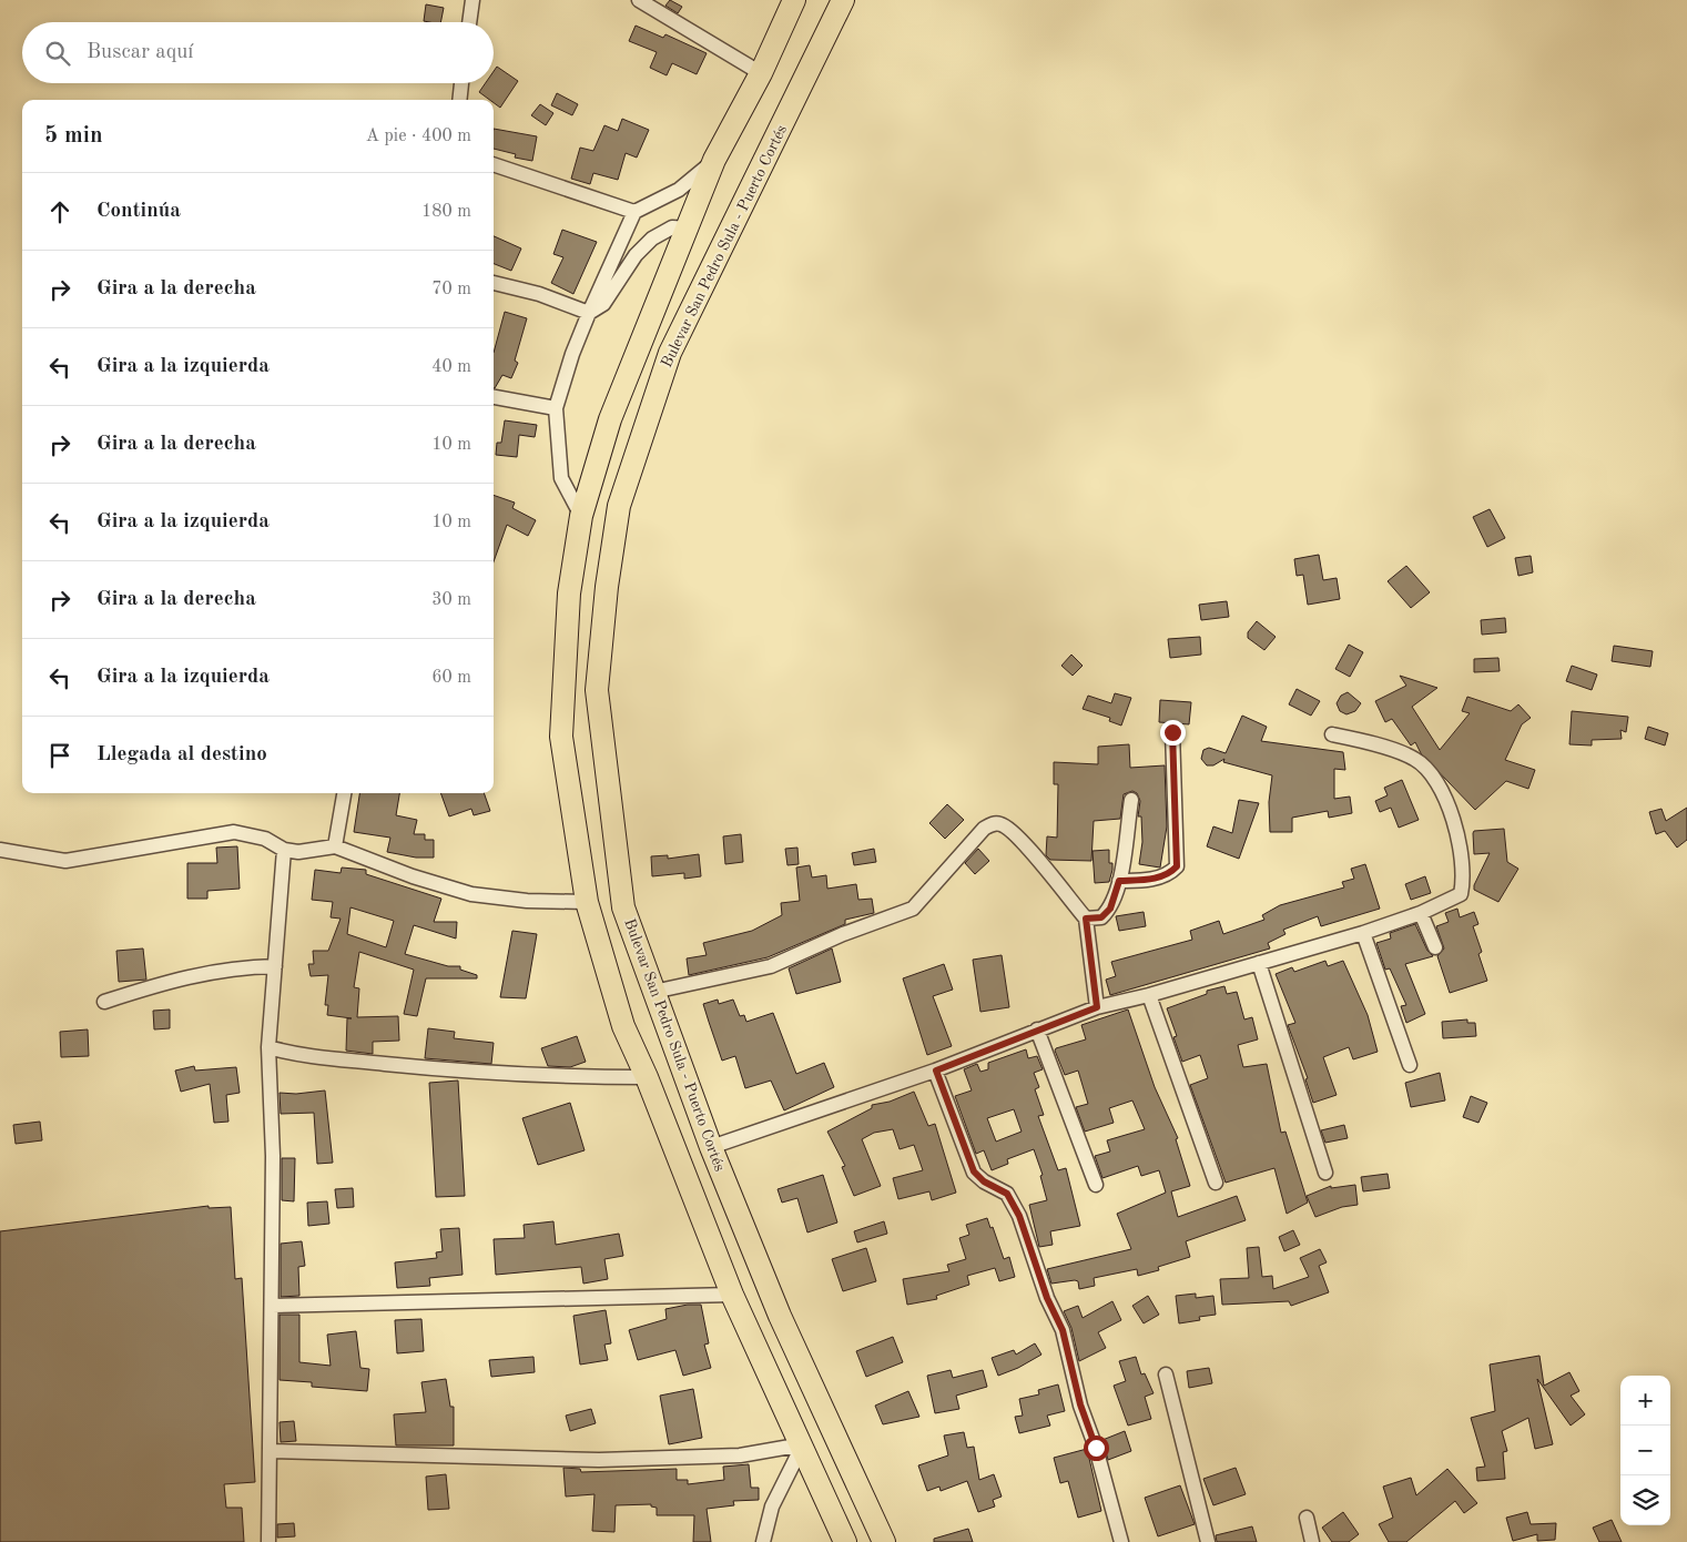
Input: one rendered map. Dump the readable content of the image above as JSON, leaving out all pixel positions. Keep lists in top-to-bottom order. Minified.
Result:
{"streets":{"highway":["Bulevar San Pedro Sula - Puerto Cortés"]},"page":{"search":"Buscar aquí","heading":["5 min","A pie · 400 m"],"list":[["Continúa","180 m"],["Gira a la derecha","70 m"],["Gira a la izquierda","40 m"],["Gira a la derecha","10 m"],["Gira a la izquierda","10 m"],["Gira a la derecha","30 m"],["Gira a la izquierda","60 m"],"Llegada al destino"],"map_buttons":["+","−"]}}
